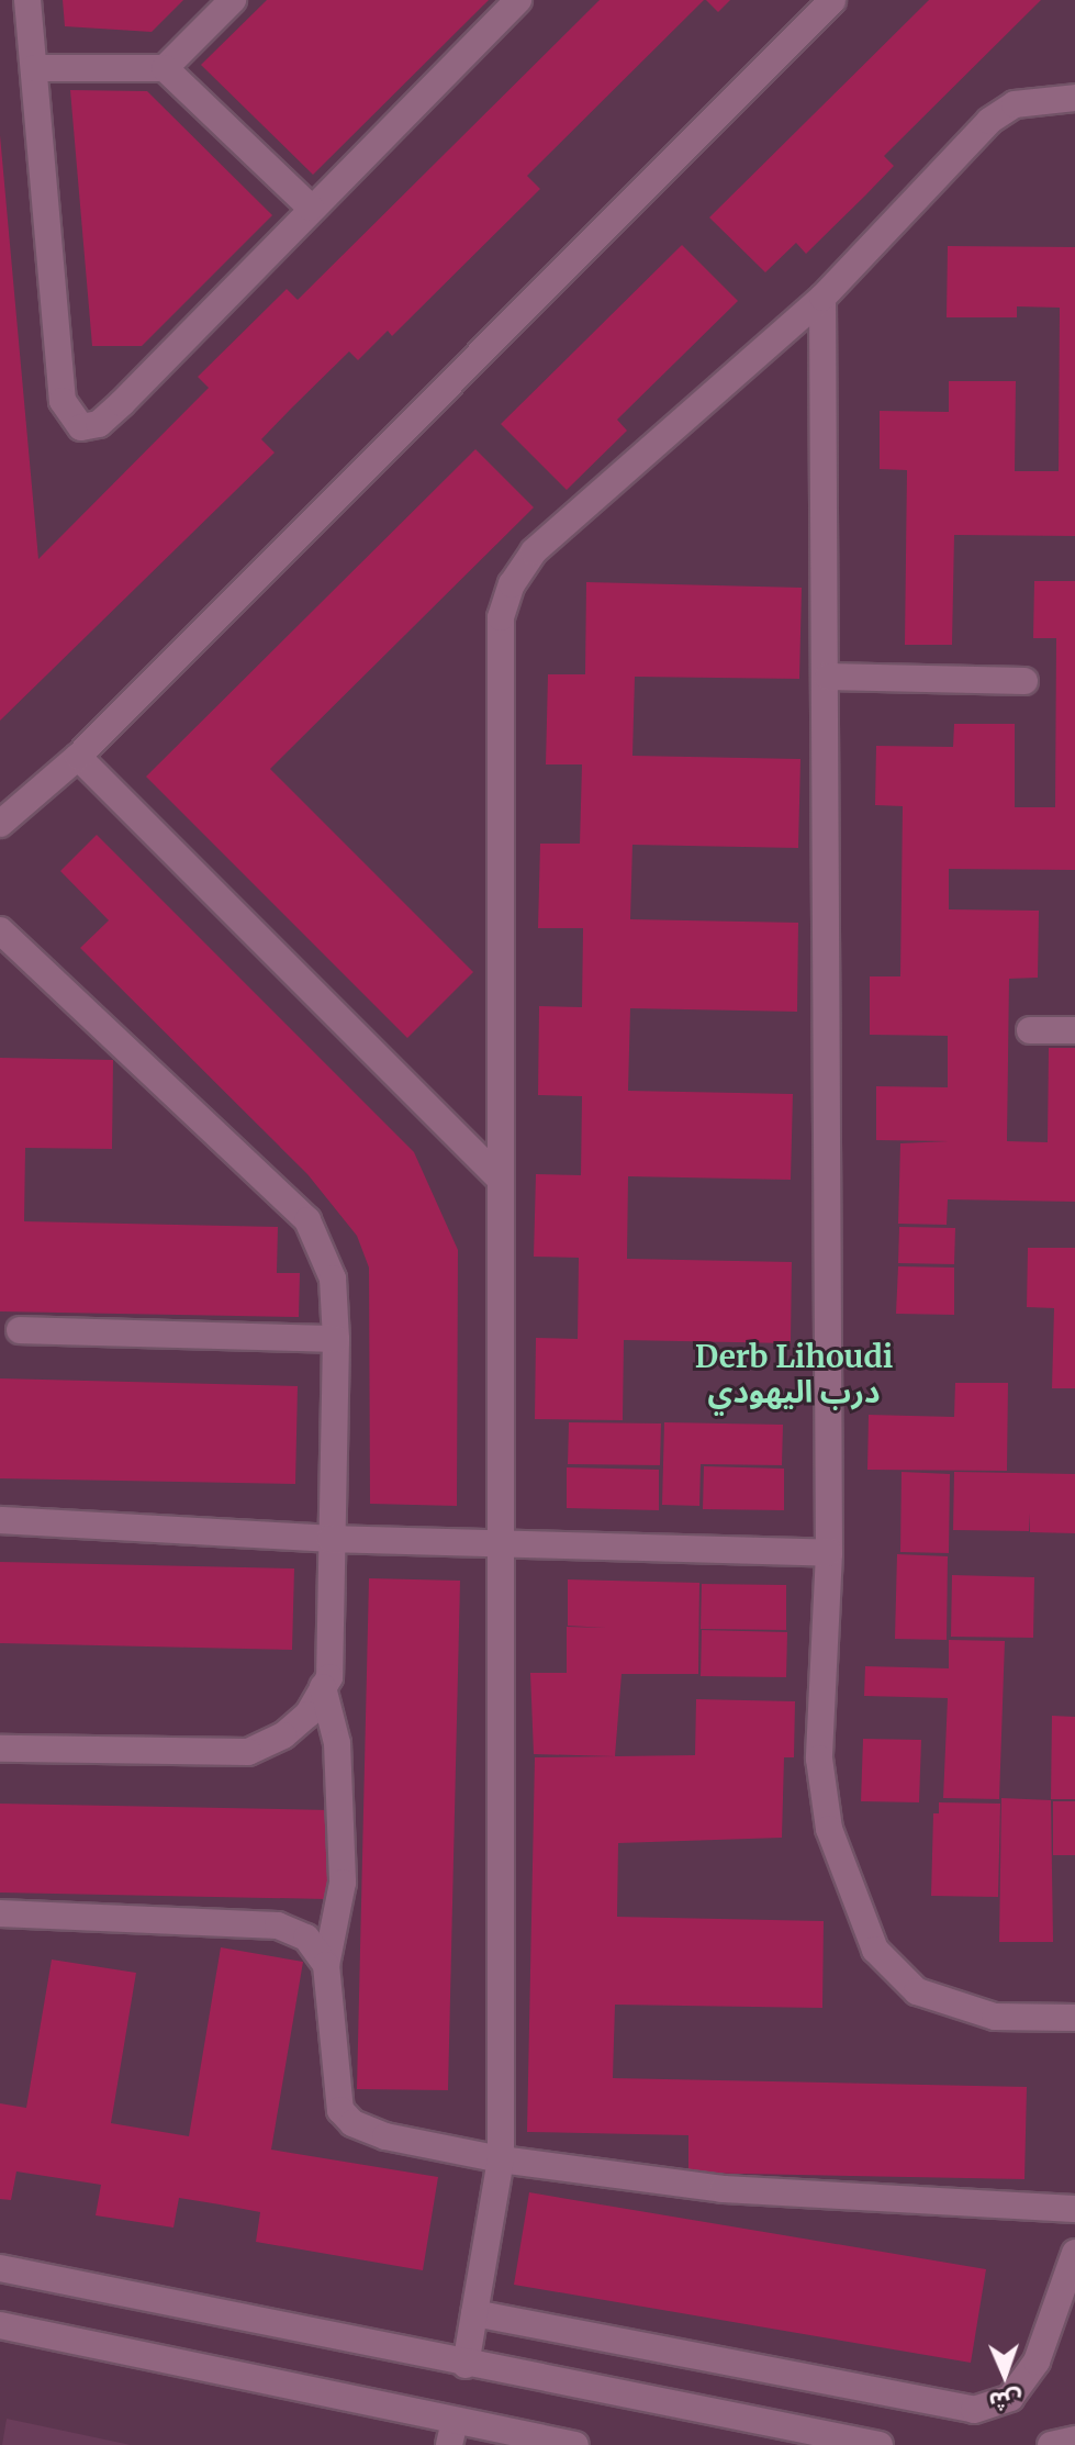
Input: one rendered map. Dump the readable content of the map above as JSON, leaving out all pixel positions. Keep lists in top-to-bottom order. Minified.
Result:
{"districts":["Derb Lihoudi درب اليهودي"],"north":"bottom"}
